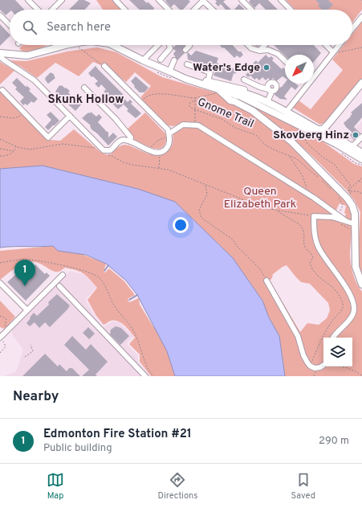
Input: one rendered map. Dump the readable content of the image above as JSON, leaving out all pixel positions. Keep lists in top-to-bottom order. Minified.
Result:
{"streets":{"path":["Gnome Trail"]},"districts":["Skunk Hollow"],"parks":["Queen Elizabeth Park"],"places":["Water's Edge","Skovberg Hinz"],"north":"bottom left","page":{"search":"Search here","pins":"1","heading":"Nearby","list":[{"mark":"1","name":"Edmonton Fire Station #21","note":"Public building","value":"290 m"}],"nav":["Map","Directions","Saved"]}}
